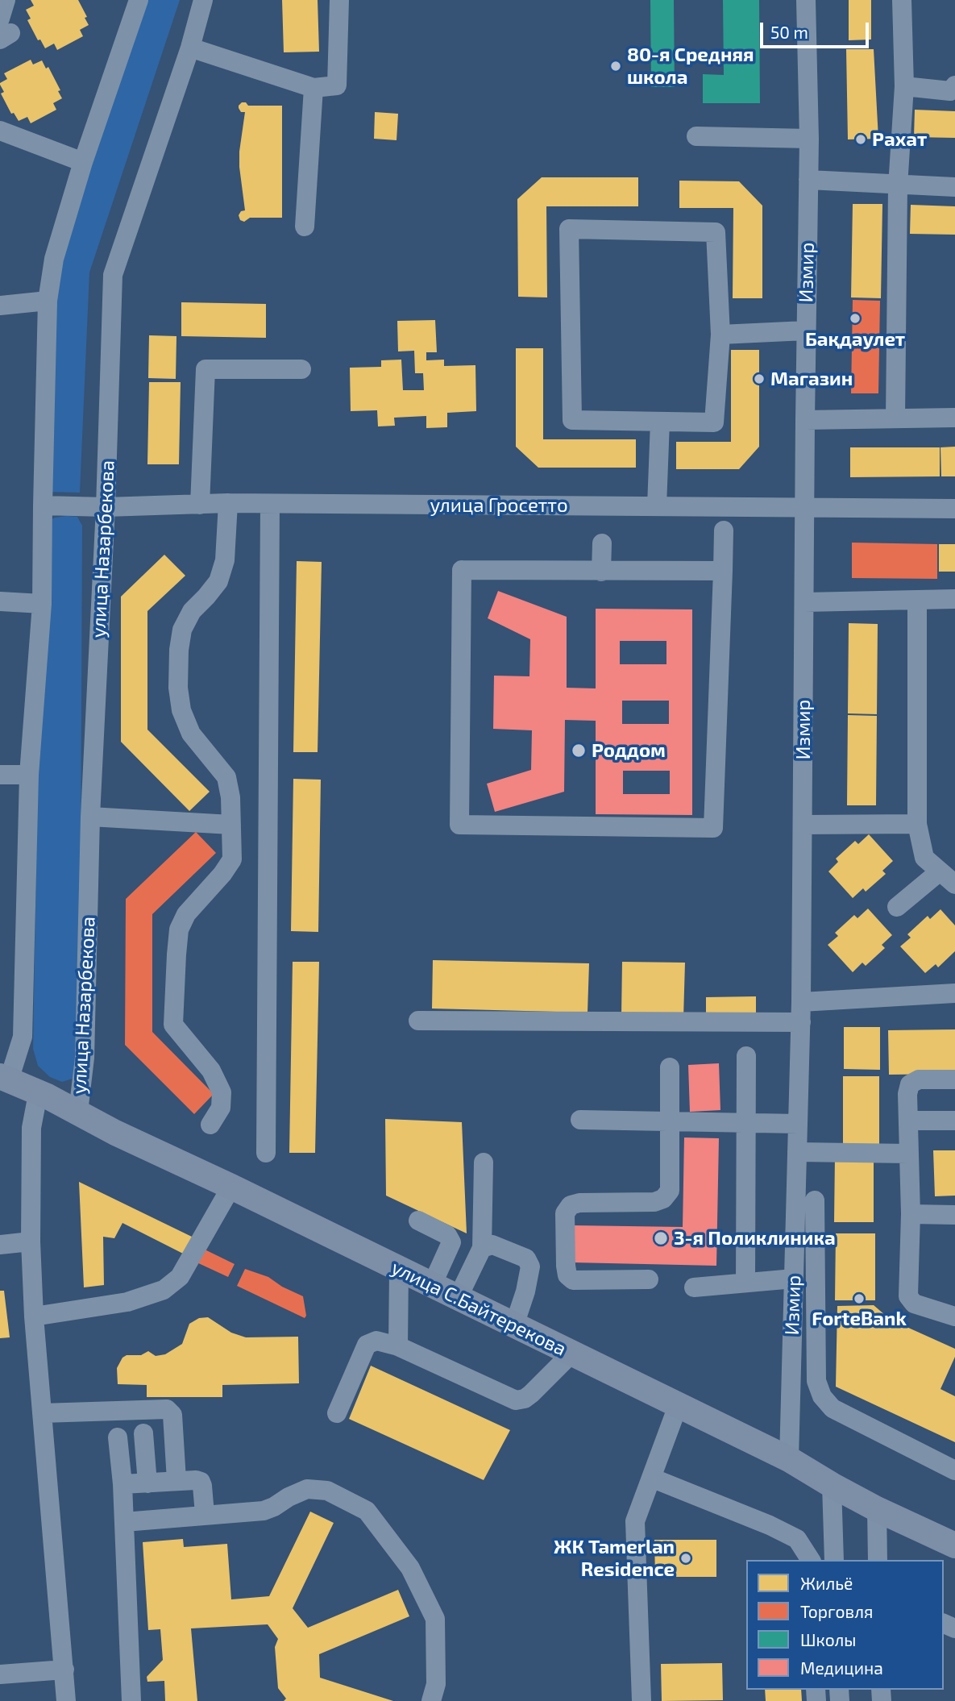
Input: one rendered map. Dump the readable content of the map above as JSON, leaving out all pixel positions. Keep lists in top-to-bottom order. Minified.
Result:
{"streets":{"main road":["улица С.Байтерекова"],"street":["Измир","улица Гросетто","улица Назарбекова"]},"crossings":[["Измир","улица Гросетто"],["Измир","улица С.Байтерекова"],["улица Гросетто","улица Назарбекова"],["улица Назарбекова","улица С.Байтерекова"]],"places":["80-я Средняя школа","Рахат","Бақдаулет","Магазин","Роддом","3-я Поликлиника","ForteBank","ЖК Tamerlan Residence"],"legend":["Жильё","Торговля","Школы","Медицина"],"scale_bar":"50 m"}
